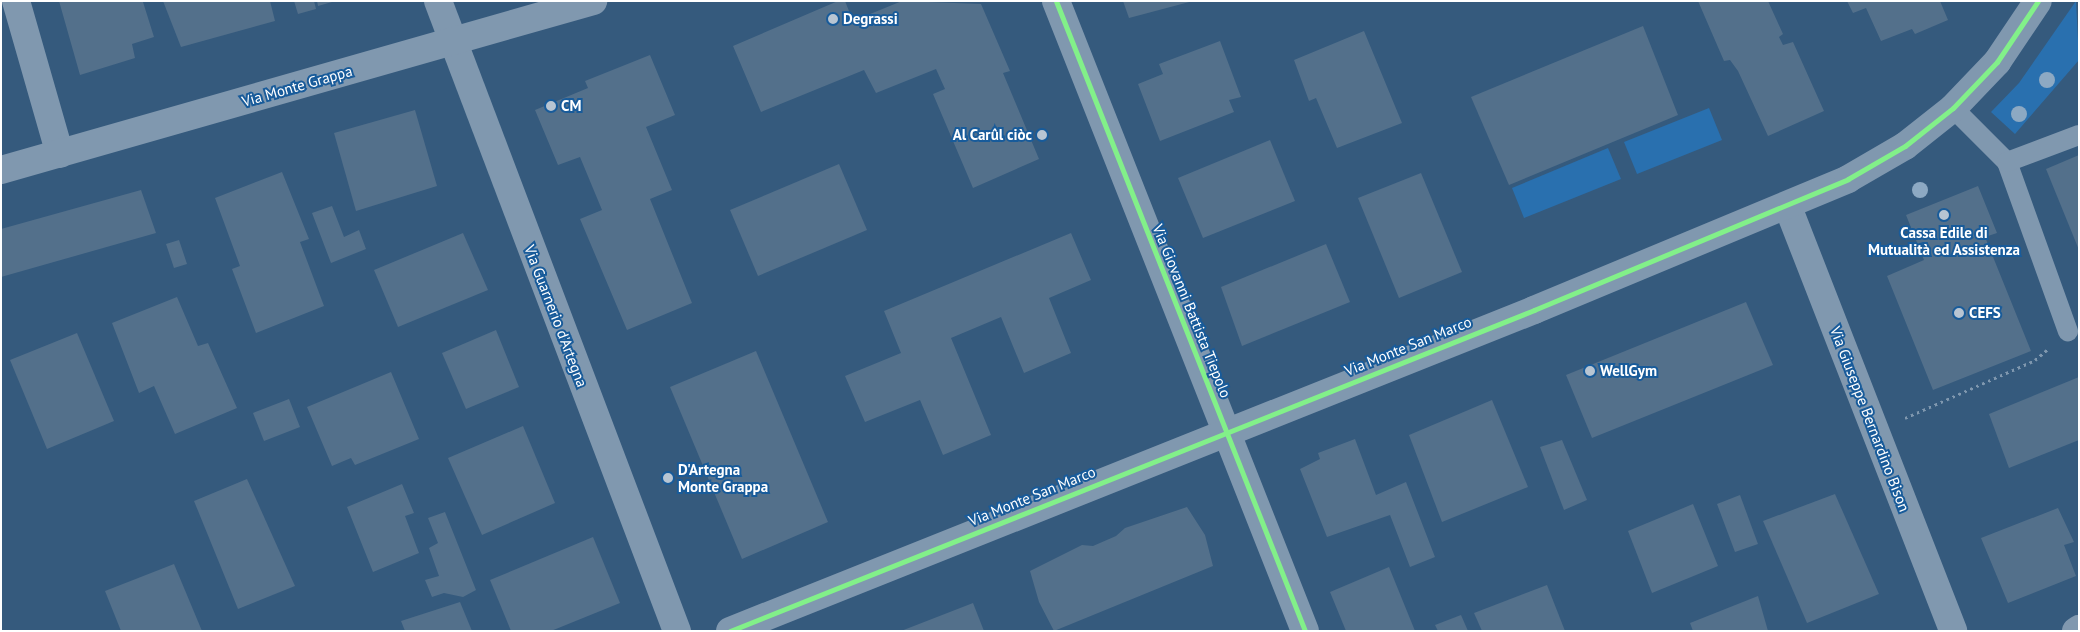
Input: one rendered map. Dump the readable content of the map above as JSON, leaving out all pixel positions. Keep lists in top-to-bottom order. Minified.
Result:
{"streets":{"street":["Via Monte Grappa","Via Giovanni Battista Tiepolo","Via Guarnerio d'Artegna","Via Monte San Marco","Via Giuseppe Bernardino Bison"]},"crossings":[["Via Monte Grappa","Via Guarnerio d'Artegna"],["Via Giovanni Battista Tiepolo","Via Monte San Marco"],["Via Monte San Marco","Via Giuseppe Bernardino Bison"]],"places":["Degrassi","CM","Al Carûl ciòc","Cassa Edile di Mutualità ed Assistenza","CEFS","WellGym","D'Artegna Monte Grappa"]}
